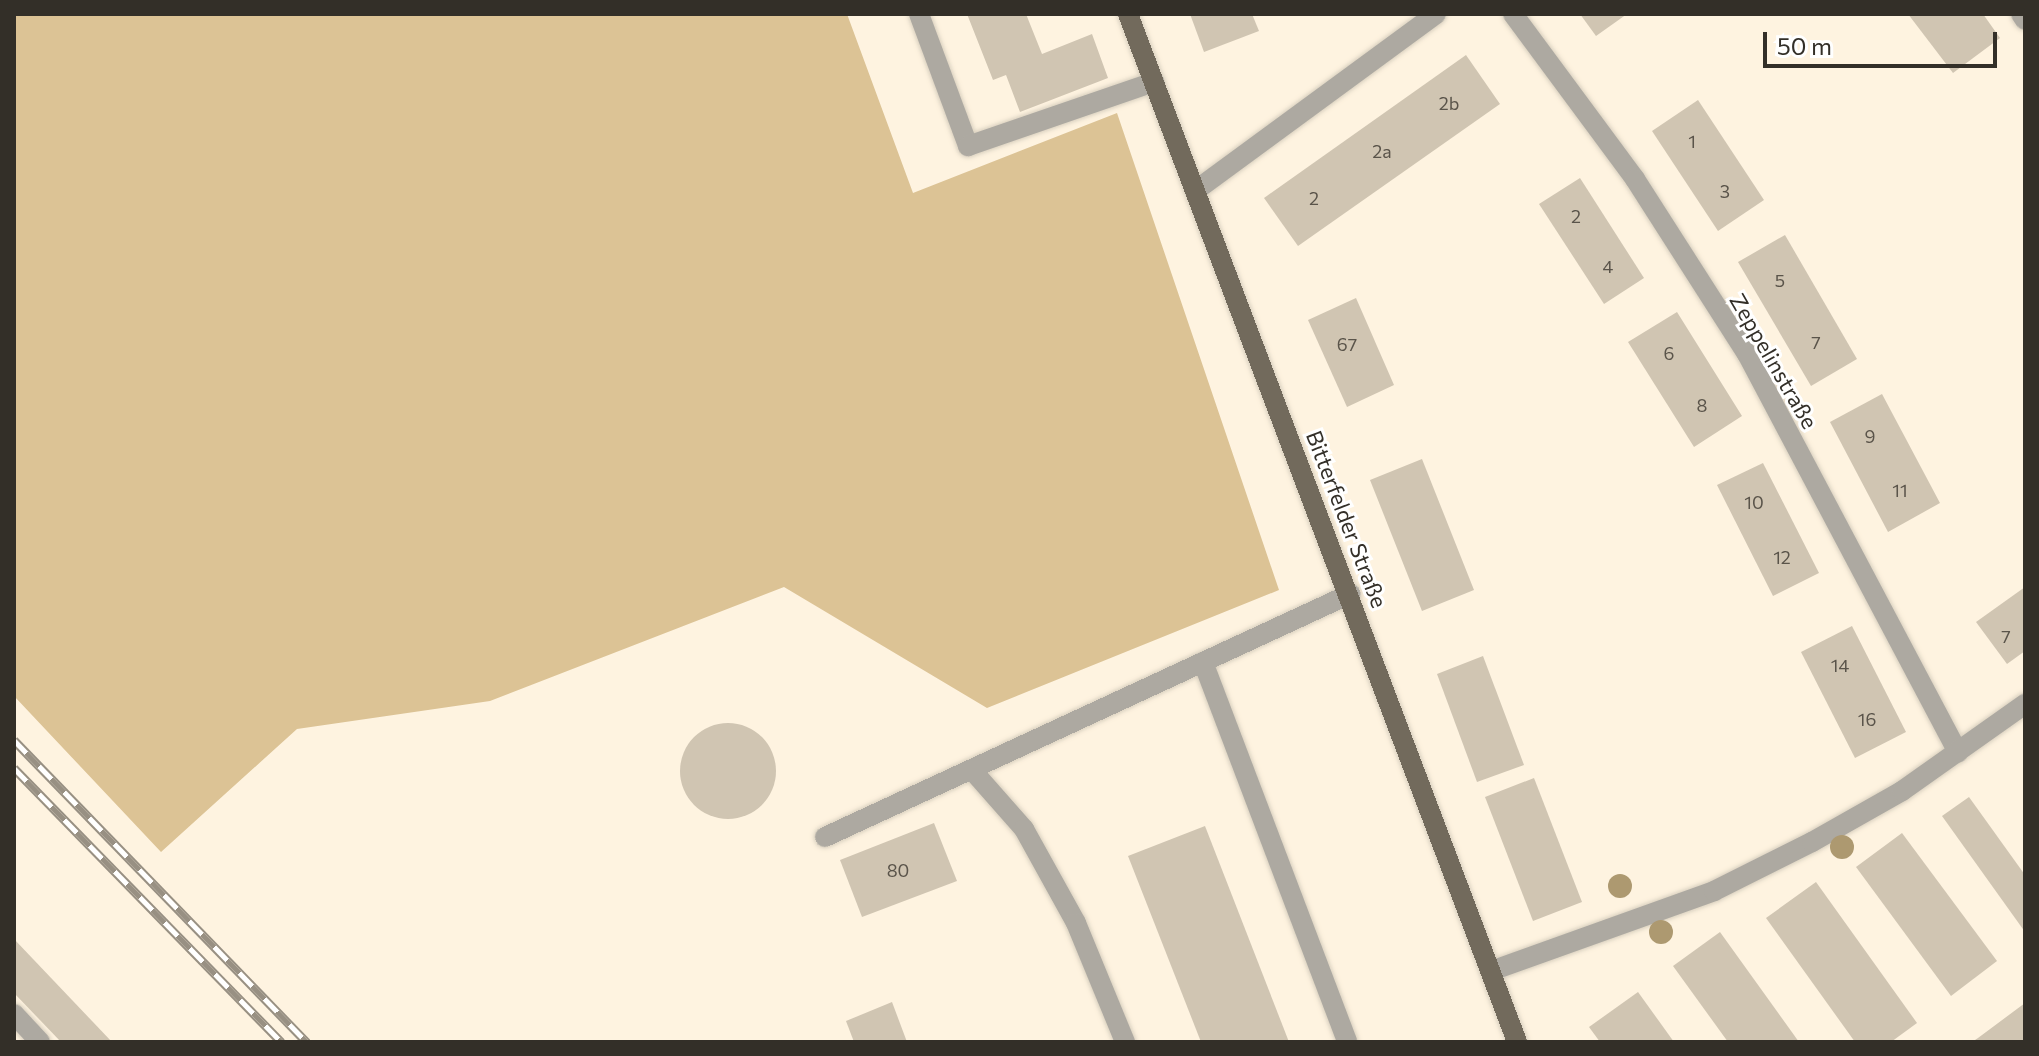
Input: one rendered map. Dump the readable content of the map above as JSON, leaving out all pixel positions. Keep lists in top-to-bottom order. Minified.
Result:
{"streets":{"main road":["Bitterfelder Straße"],"street":["Zeppelinstraße"]},"house_numbers":["2b","1","2a","3","2","2","4","5","7","67","6","8","9","11","10","12","7","14","16","80"],"scale_bar":"50 m"}
